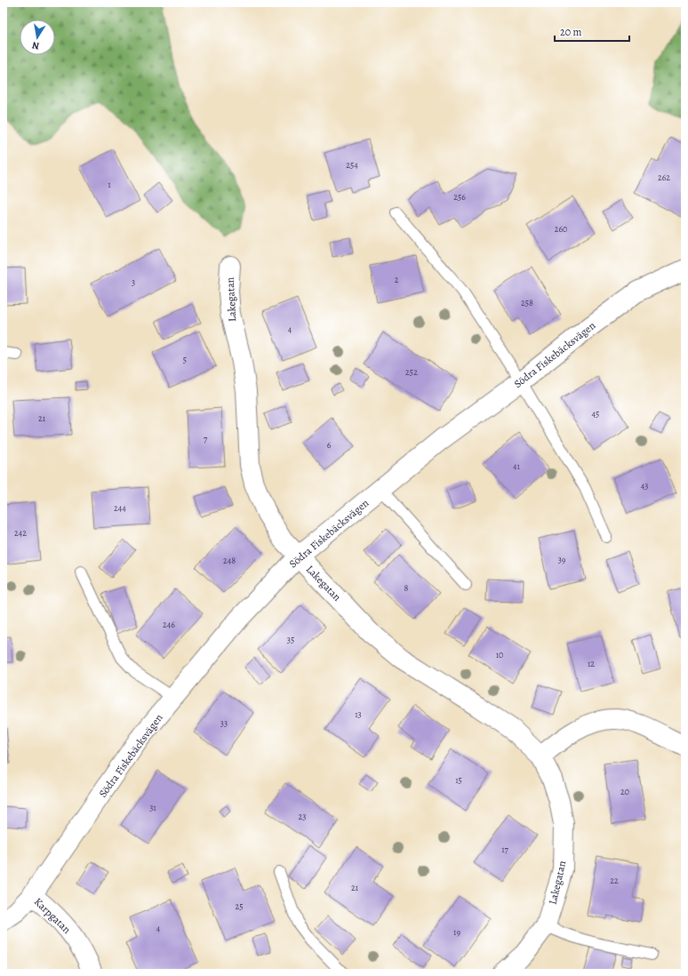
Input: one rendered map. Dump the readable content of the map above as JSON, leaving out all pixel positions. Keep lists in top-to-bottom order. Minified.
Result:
{"streets":{"street":["Lakegatan","Södra Fiskebäcksvägen","Karpgatan"]},"crossings":[["Lakegatan","Södra Fiskebäcksvägen"],["Södra Fiskebäcksvägen","Karpgatan"]],"house_numbers":["254","262","1","256","260","2","3","258","4","5","252","45","21","7","6","41","43","244","242","39","248","8","246","35","10","12","13","33","15","20","31","23","17","22","21","25","4","19"],"scale_bar":"20 m","north":"bottom"}
